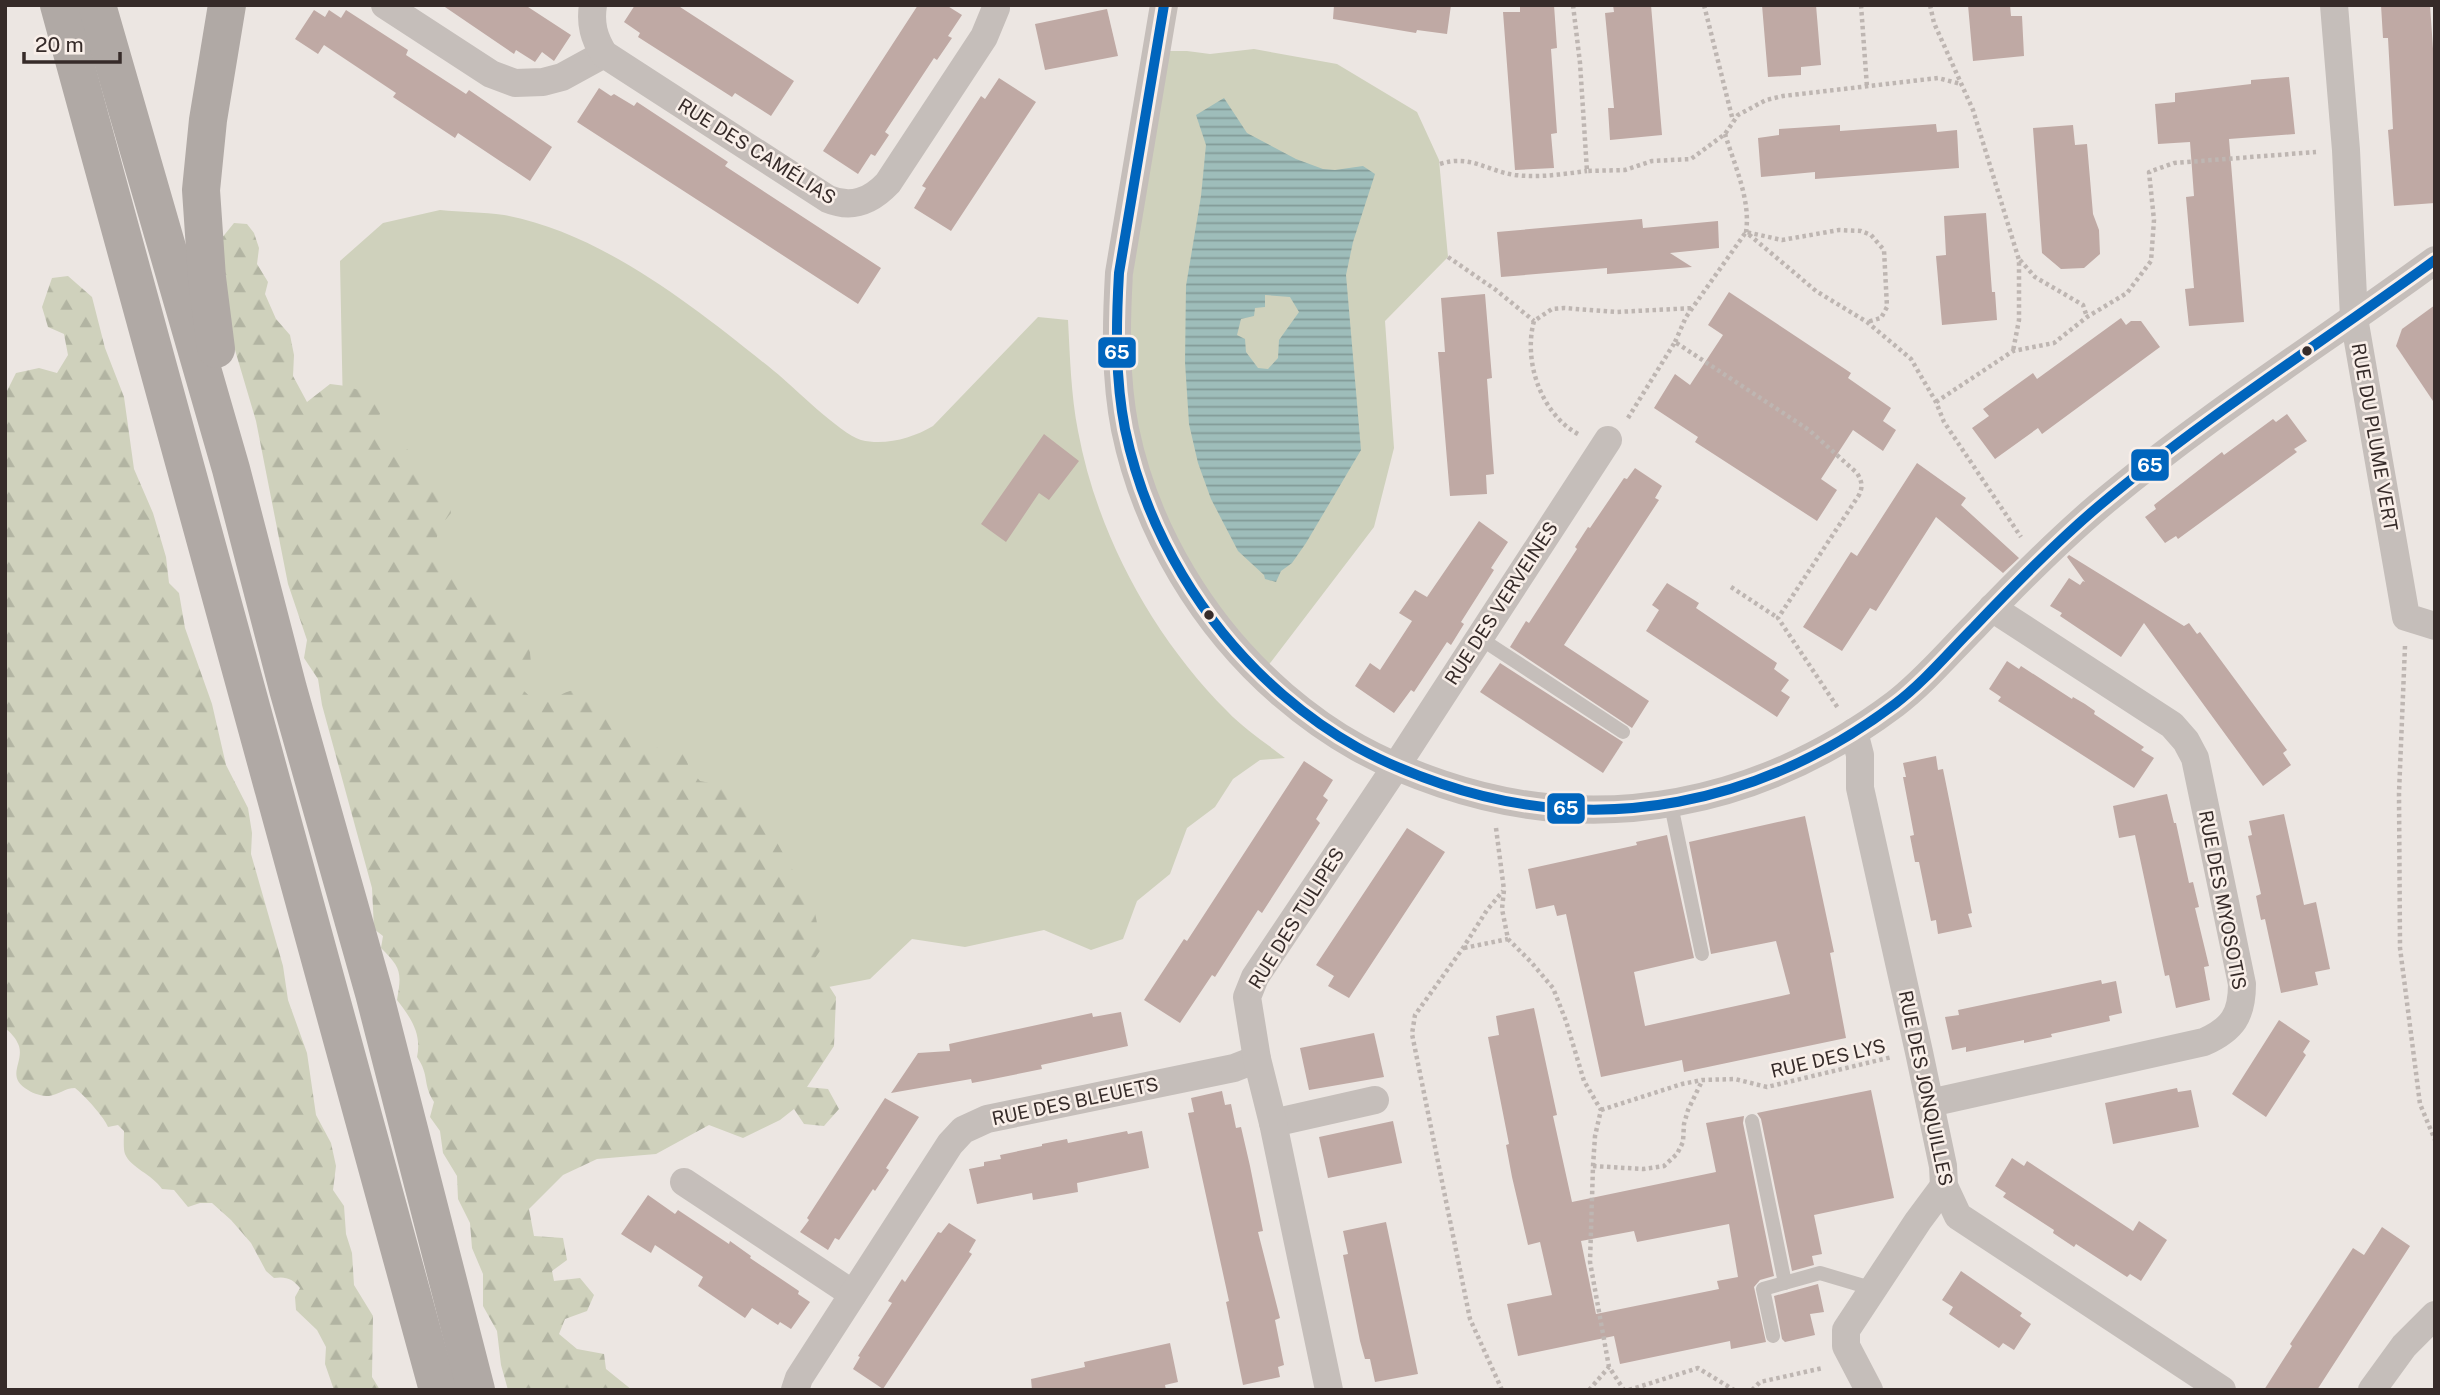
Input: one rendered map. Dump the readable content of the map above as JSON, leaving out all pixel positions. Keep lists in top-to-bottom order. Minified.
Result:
{"streets":{"street":["RUE DES CAMÉLIAS","RUE DU PLUME VERT","RUE DES VERVEINES","RUE DES MYOSOTIS","RUE DES TULIPES","RUE DES JONQUILLES","RUE DES BLEUETS"],"path":["RUE DES LYS"]},"crossings":[["RUE DES VERVEINES","RUE DES TULIPES"],["RUE DES MYOSOTIS","RUE DES JONQUILLES"],["RUE DES TULIPES","RUE DES BLEUETS"],["RUE DES LYS","RUE DES JONQUILLES"]],"lines":["transit line 65"],"scale_bar":"20 m"}
